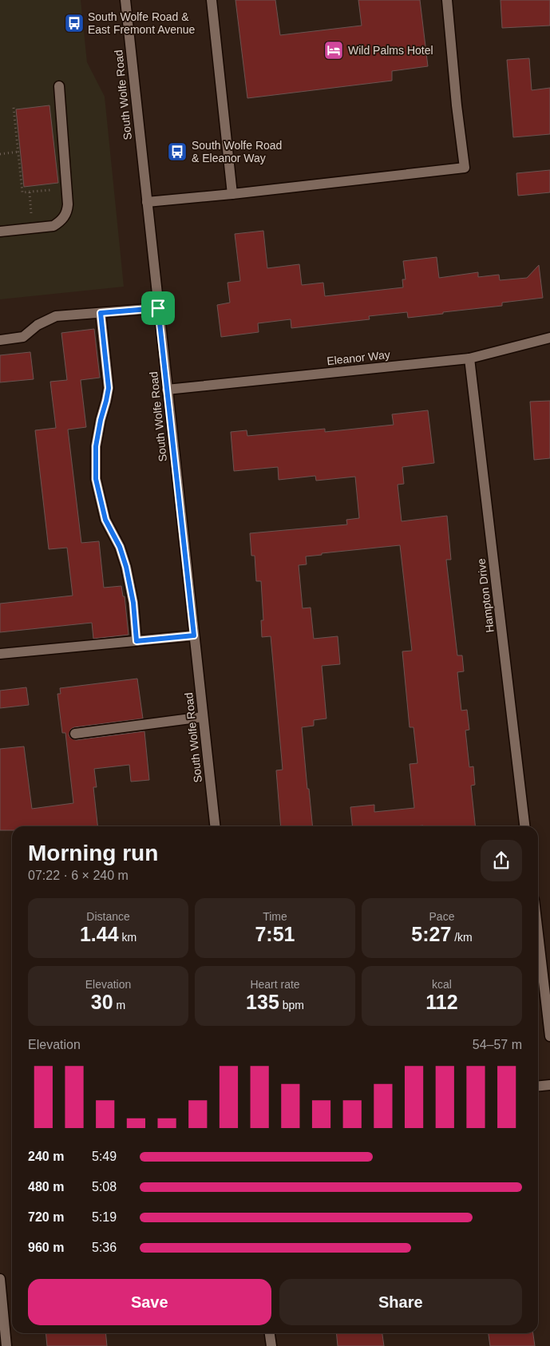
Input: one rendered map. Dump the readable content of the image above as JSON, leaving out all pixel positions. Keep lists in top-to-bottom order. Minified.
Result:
{"streets":{"street":["South Wolfe Road","Eleanor Way","Hampton Drive"]},"crossings":[["South Wolfe Road","Eleanor Way"],["Eleanor Way","Hampton Drive"]],"places":{"bus stop":["South Wolfe Road & East Fremont Avenue","South Wolfe Road & Eleanor Way"],"hotel":["Wild Palms Hotel"]},"page":{"heading":["Morning run","07:22 · 6 × 240 m"],"stats":[["Distance","1.44 km"],["Time","7:51"],["Pace","5:27 /km"],["Elevation","30 m"],["Heart rate","135 bpm"],["kcal","112"]],"chart":["Elevation","54–57 m"],"list":[{"name":"240 m","note":"5:49"},{"name":"480 m","note":"5:08"},{"name":"720 m","note":"5:19"},{"name":"960 m","note":"5:36"}],"buttons":["Save","Share"]}}
